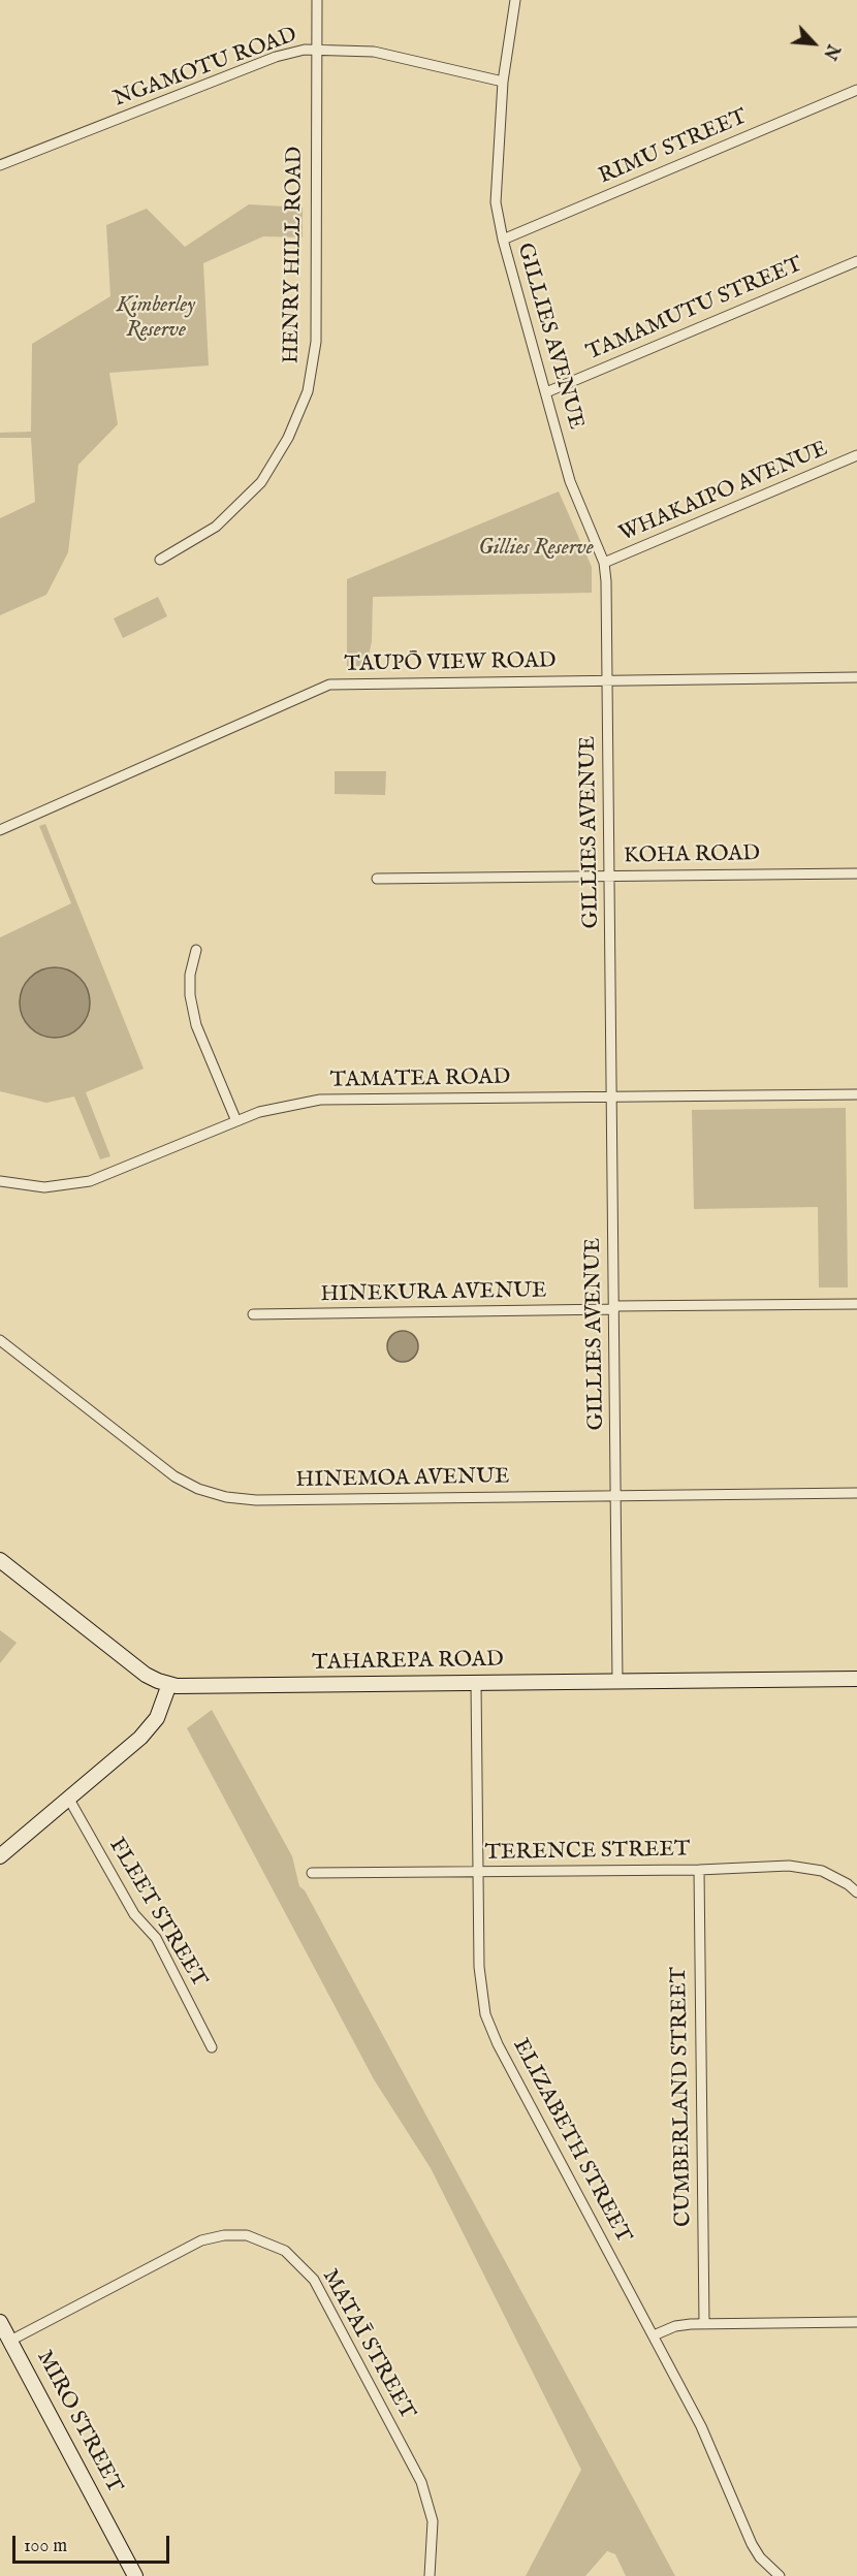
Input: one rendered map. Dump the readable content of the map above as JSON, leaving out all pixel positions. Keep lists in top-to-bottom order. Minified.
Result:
{"streets":{"street":["NGAMOTU ROAD","RIMU STREET","HENRY HILL ROAD","TAMAMUTU STREET","GILLIES AVENUE","WHAKAIPO AVENUE","TAUPŌ VIEW ROAD","KOHA ROAD","TAMATEA ROAD","HINEKURA AVENUE","HINEMOA AVENUE","TAHAREPA ROAD","TERENCE STREET","FLEET STREET","CUMBERLAND STREET","ELIZABETH STREET","MATAĪ STREET","MIRO STREET"]},"crossings":[["NGAMOTU ROAD","HENRY HILL ROAD"],["NGAMOTU ROAD","GILLIES AVENUE"],["RIMU STREET","GILLIES AVENUE"],["TAMAMUTU STREET","GILLIES AVENUE"],["GILLIES AVENUE","WHAKAIPO AVENUE"],["GILLIES AVENUE","TAUPŌ VIEW ROAD"],["GILLIES AVENUE","KOHA ROAD"],["GILLIES AVENUE","TAMATEA ROAD"],["GILLIES AVENUE","HINEKURA AVENUE"],["GILLIES AVENUE","HINEMOA AVENUE"],["GILLIES AVENUE","TAHAREPA ROAD"],["TAHAREPA ROAD","ELIZABETH STREET"],["TERENCE STREET","CUMBERLAND STREET"],["TERENCE STREET","ELIZABETH STREET"],["MATAĪ STREET","MIRO STREET"]],"parks":["Kimberley Reserve","Gillies Reserve"],"scale_bar":"100 m","north":"bottom right"}
